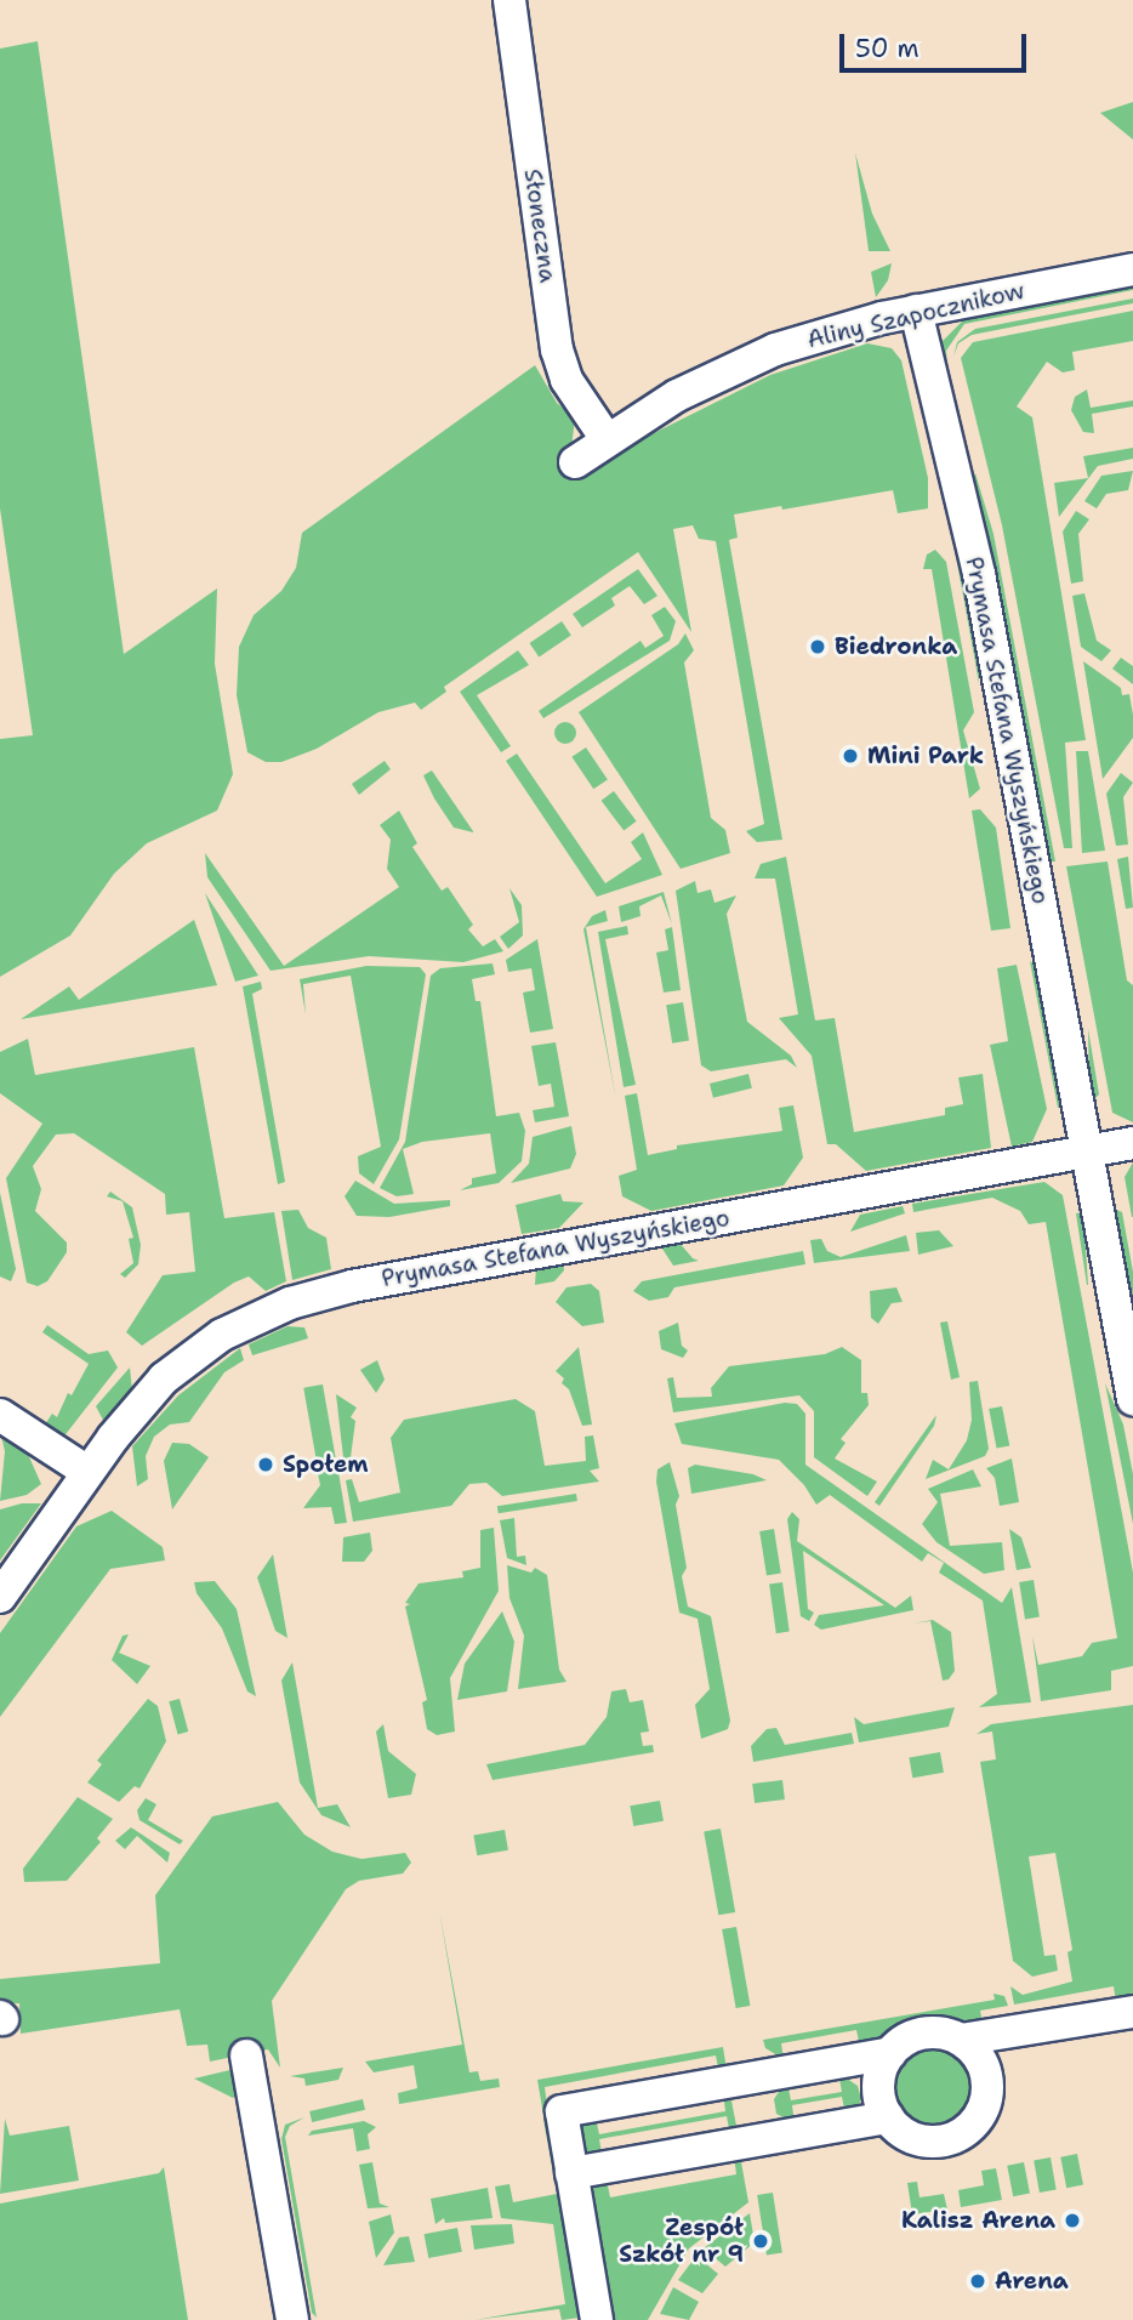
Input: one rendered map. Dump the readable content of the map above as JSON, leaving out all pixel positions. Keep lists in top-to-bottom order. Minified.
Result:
{"streets":{"street":["Słoneczna","Aliny Szapocznikow","Prymasa Stefana Wyszyńskiego"]},"crossings":[["Słoneczna","Aliny Szapocznikow"],["Aliny Szapocznikow","Prymasa Stefana Wyszyńskiego"]],"places":["Biedronka","Mini Park","Społem","Kalisz Arena","Zespół Szkół nr 9","Arena"],"scale_bar":"50 m"}
